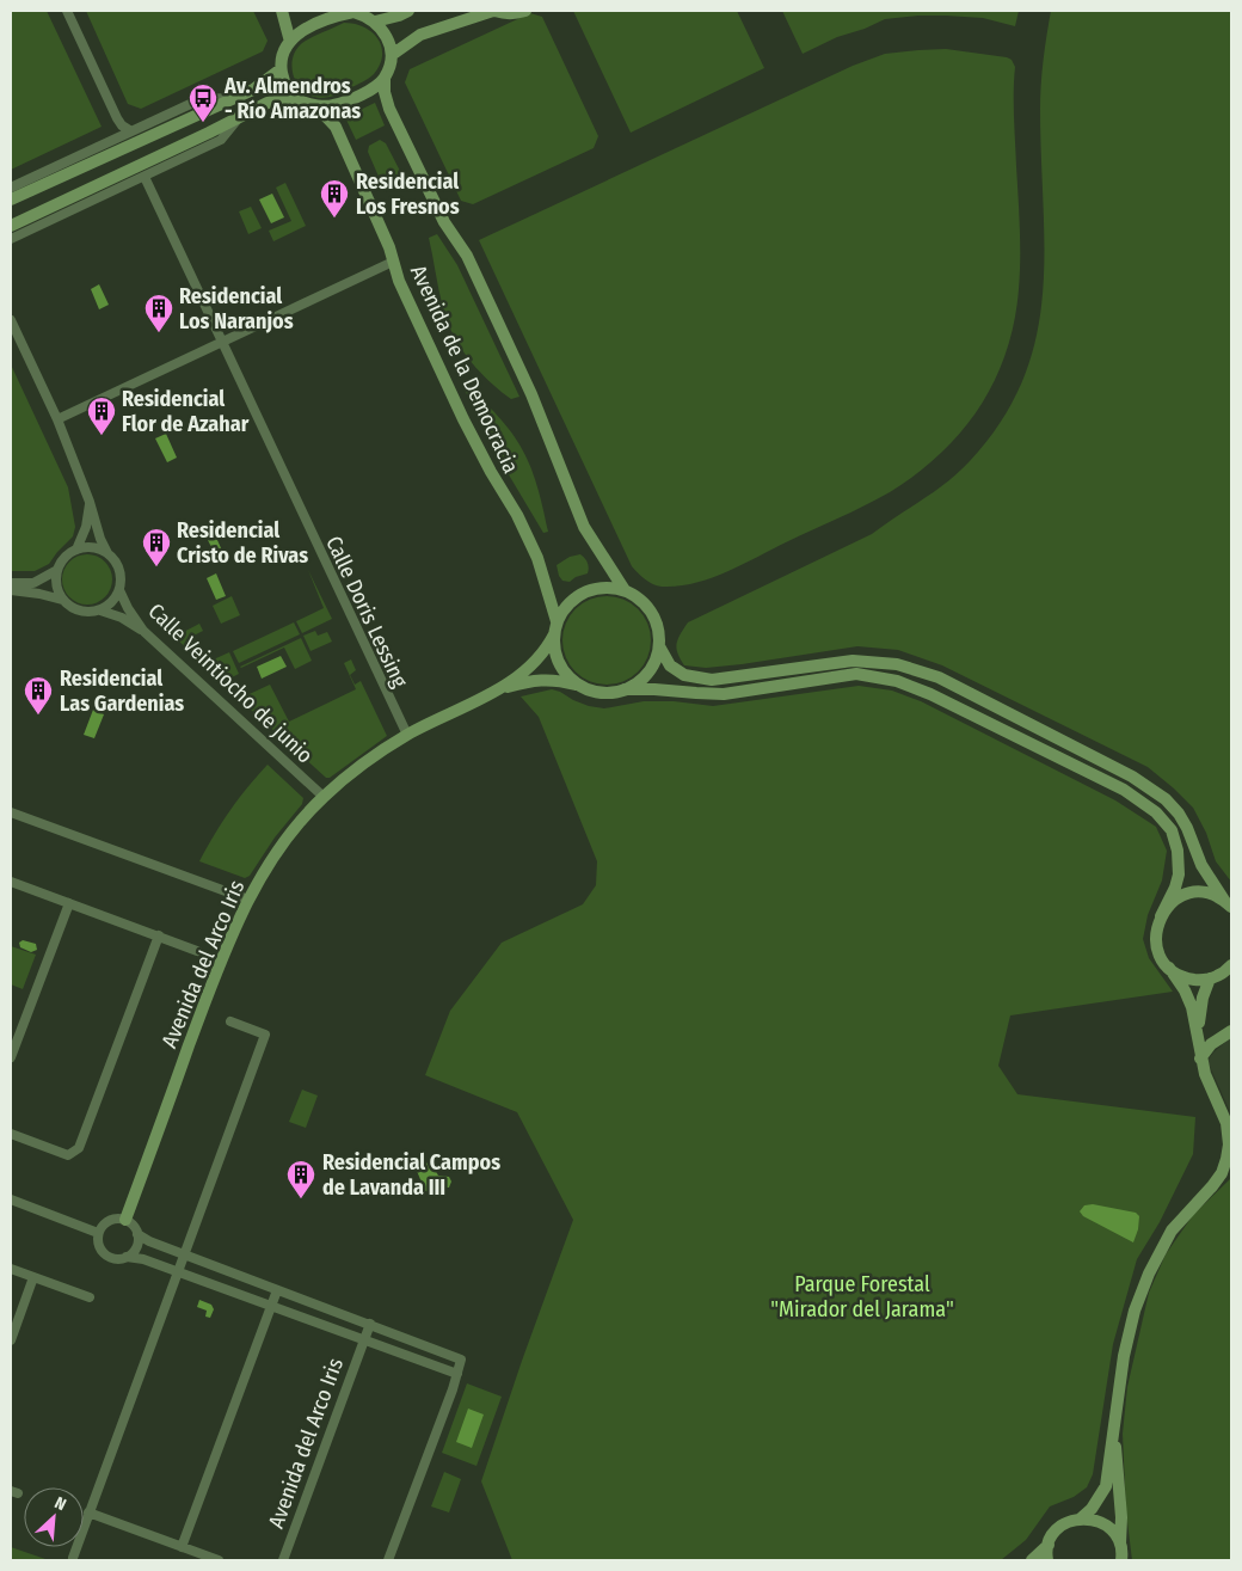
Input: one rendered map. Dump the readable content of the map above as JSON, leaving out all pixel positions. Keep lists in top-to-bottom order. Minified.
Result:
{"streets":{"street":["Avenida de la Democracia","Calle Doris Lessing","Calle Veintiocho de junio","Avenida del Arco Iris"]},"crossings":[["Avenida de la Democracia","Avenida del Arco Iris"],["Calle Doris Lessing","Avenida del Arco Iris"],["Calle Veintiocho de junio","Avenida del Arco Iris"]],"parks":["Parque Forestal \"Mirador del Jarama\""],"places":{"bus stop":["Av. Almendros - Río Amazonas"],"building":["Residencial Los Fresnos","Residencial Los Naranjos","Residencial Flor de Azahar","Residencial Cristo de Rivas","Residencial Las Gardenias","Residencial Campos de Lavanda III"]},"north":"top right"}
